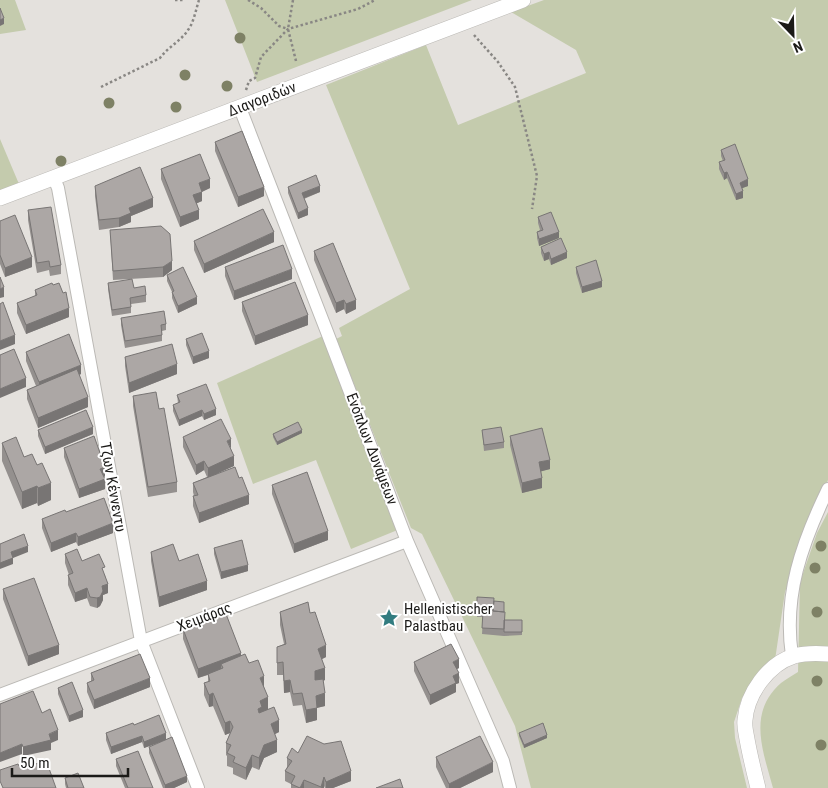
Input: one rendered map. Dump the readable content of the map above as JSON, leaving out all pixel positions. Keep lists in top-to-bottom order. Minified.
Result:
{"streets":{"street":["Διαγοριδών","Ενόπλων Δυνάμεων","Τζων Κέννεντυ","Χειμάρας"]},"crossings":[["Διαγοριδών","Ενόπλων Δυνάμεων"],["Διαγοριδών","Τζων Κέννεντυ"],["Ενόπλων Δυνάμεων","Χειμάρας"],["Τζων Κέννεντυ","Χειμάρας"]],"places":{"place":["Hellenistischer Palastbau"]},"scale_bar":"50 m","north":"bottom right"}
